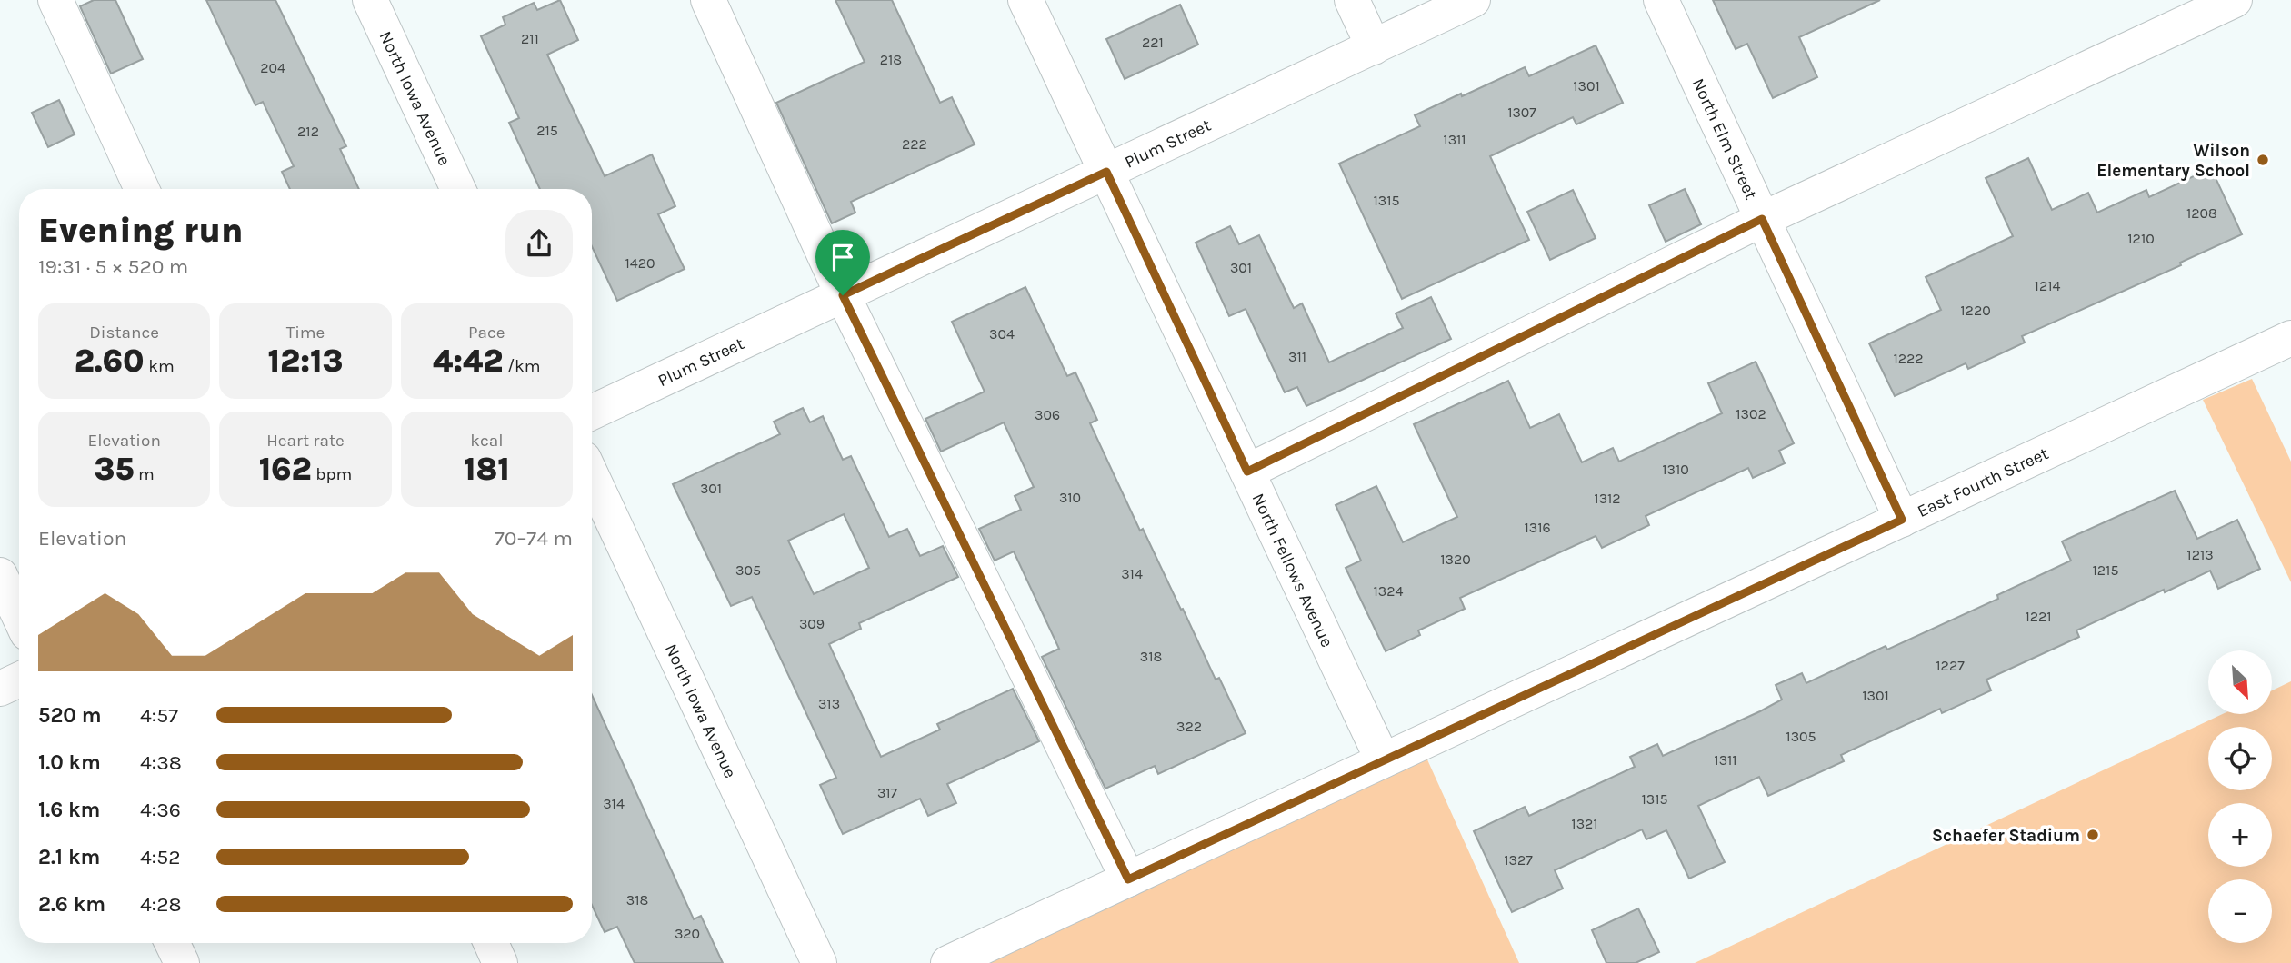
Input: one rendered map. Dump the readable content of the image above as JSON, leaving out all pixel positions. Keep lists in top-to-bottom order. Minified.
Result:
{"streets":{"street":["North Iowa Avenue","North Elm Street","Plum Street","East Fourth Street","North Fellows Avenue"]},"crossings":[["North Elm Street","East Fourth Street"],["Plum Street","North Fellows Avenue"],["East Fourth Street","North Fellows Avenue"]],"places":["Wilson Elementary School","Schaefer Stadium"],"house_numbers":["211","221","218","204","1301","1307","215","212","1311","222","1315","1208","1210","1420","301","1214","1220","304","311","1222","1302","306","1310","301","310","1312","1316","1213","1320","305","1215","314","1324","1221","309","318","1227","1301","313","322","1305","1311","317","1315","314","1321","1327","318","320"],"north":"bottom right","page":{"heading":["Evening run","19:31 · 5 × 520 m"],"stats":[["Distance","2.60 km"],["Time","12:13"],["Pace","4:42 /km"],["Elevation","35 m"],["Heart rate","162 bpm"],["kcal","181"]],"chart":["Elevation","70–74 m"],"map_buttons":["+","−"],"list":[{"name":"520 m","note":"4:57"},{"name":"1.0 km","note":"4:38"},{"name":"1.6 km","note":"4:36"},{"name":"2.1 km","note":"4:52"},{"name":"2.6 km","note":"4:28"}]}}
